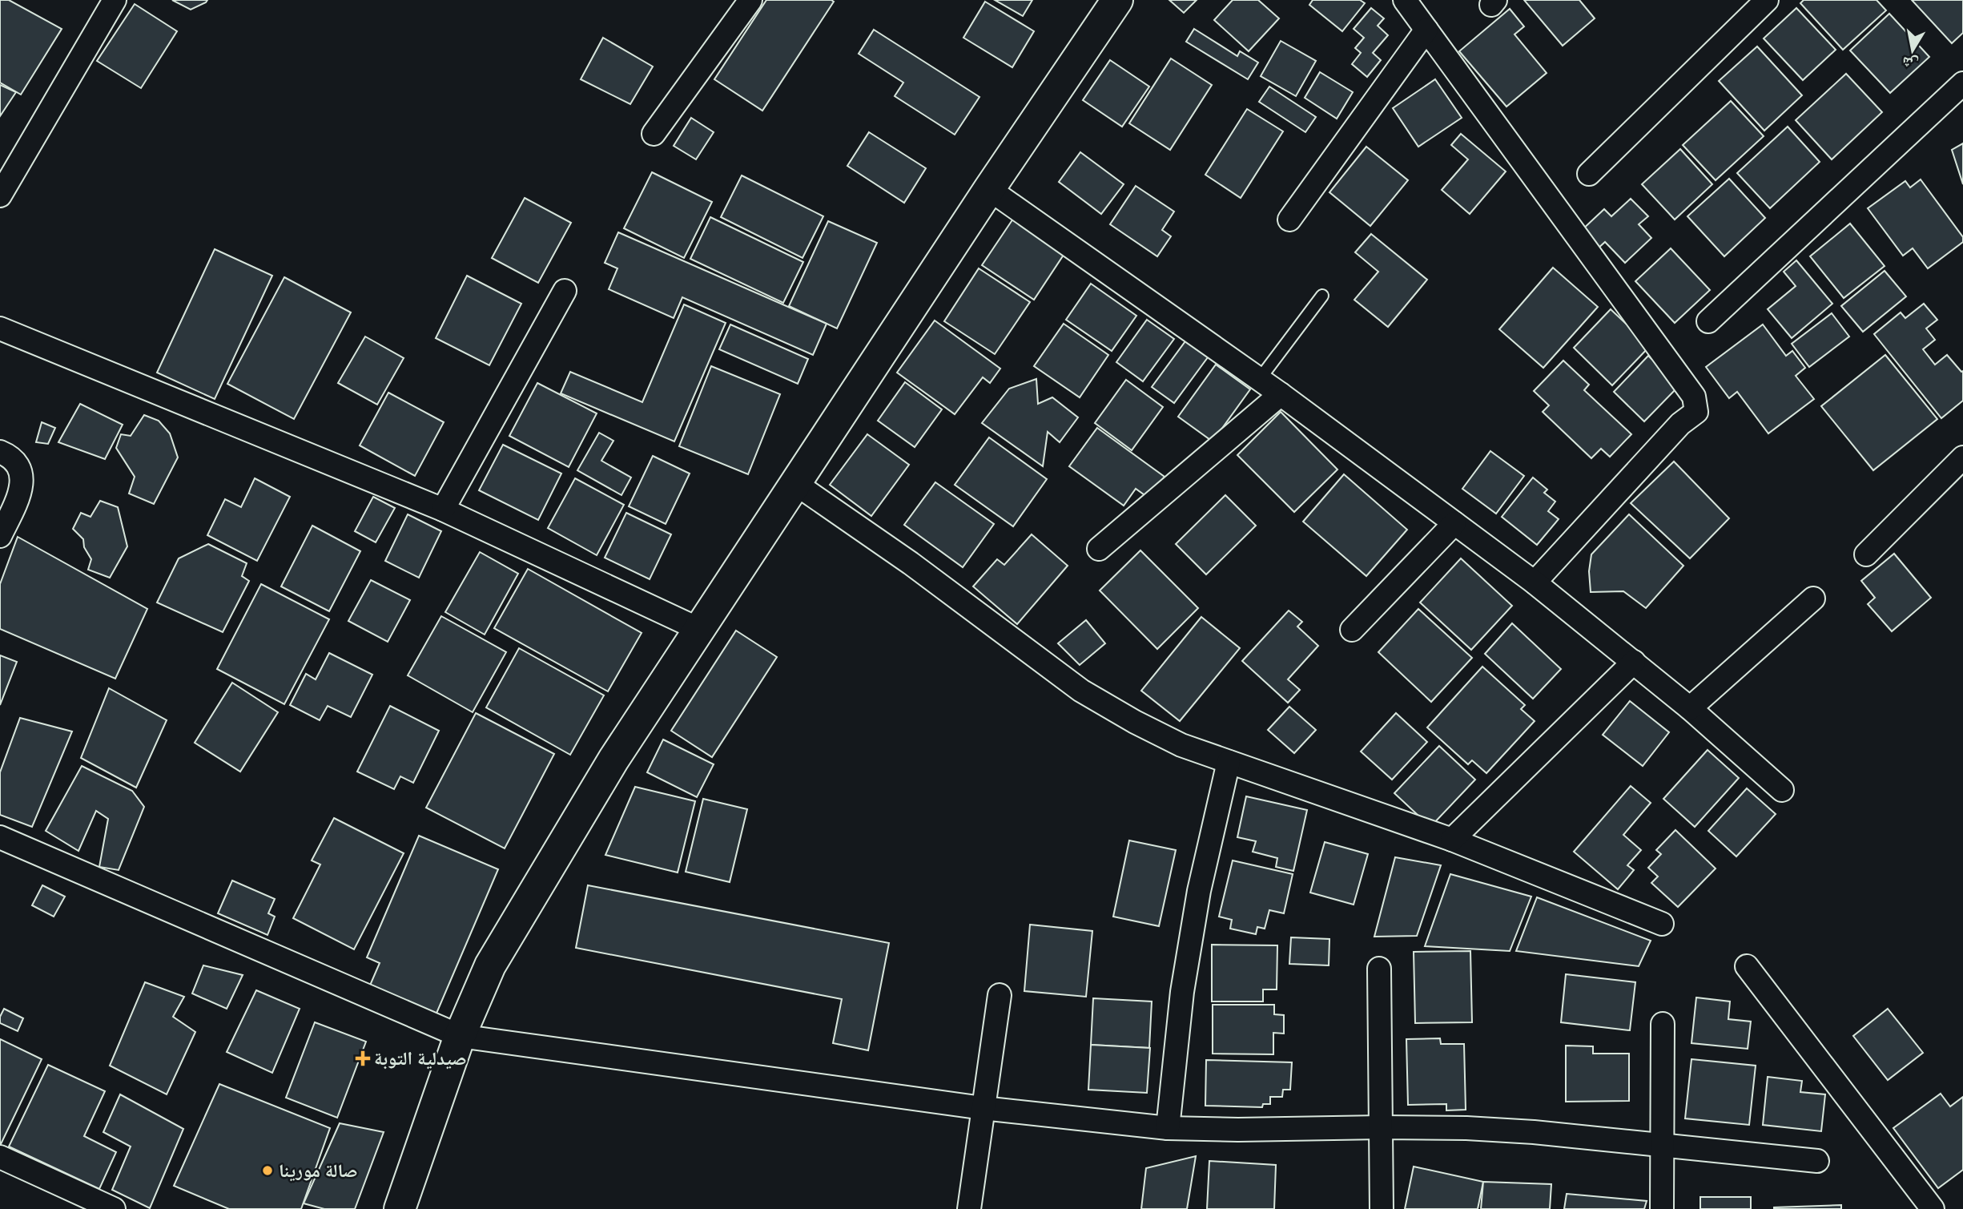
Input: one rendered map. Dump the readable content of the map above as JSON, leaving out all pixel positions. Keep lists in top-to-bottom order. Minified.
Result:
{"places":{"health":["صيدلية التوبة"],"other":["صالة مورينا"]},"north":"bottom"}
